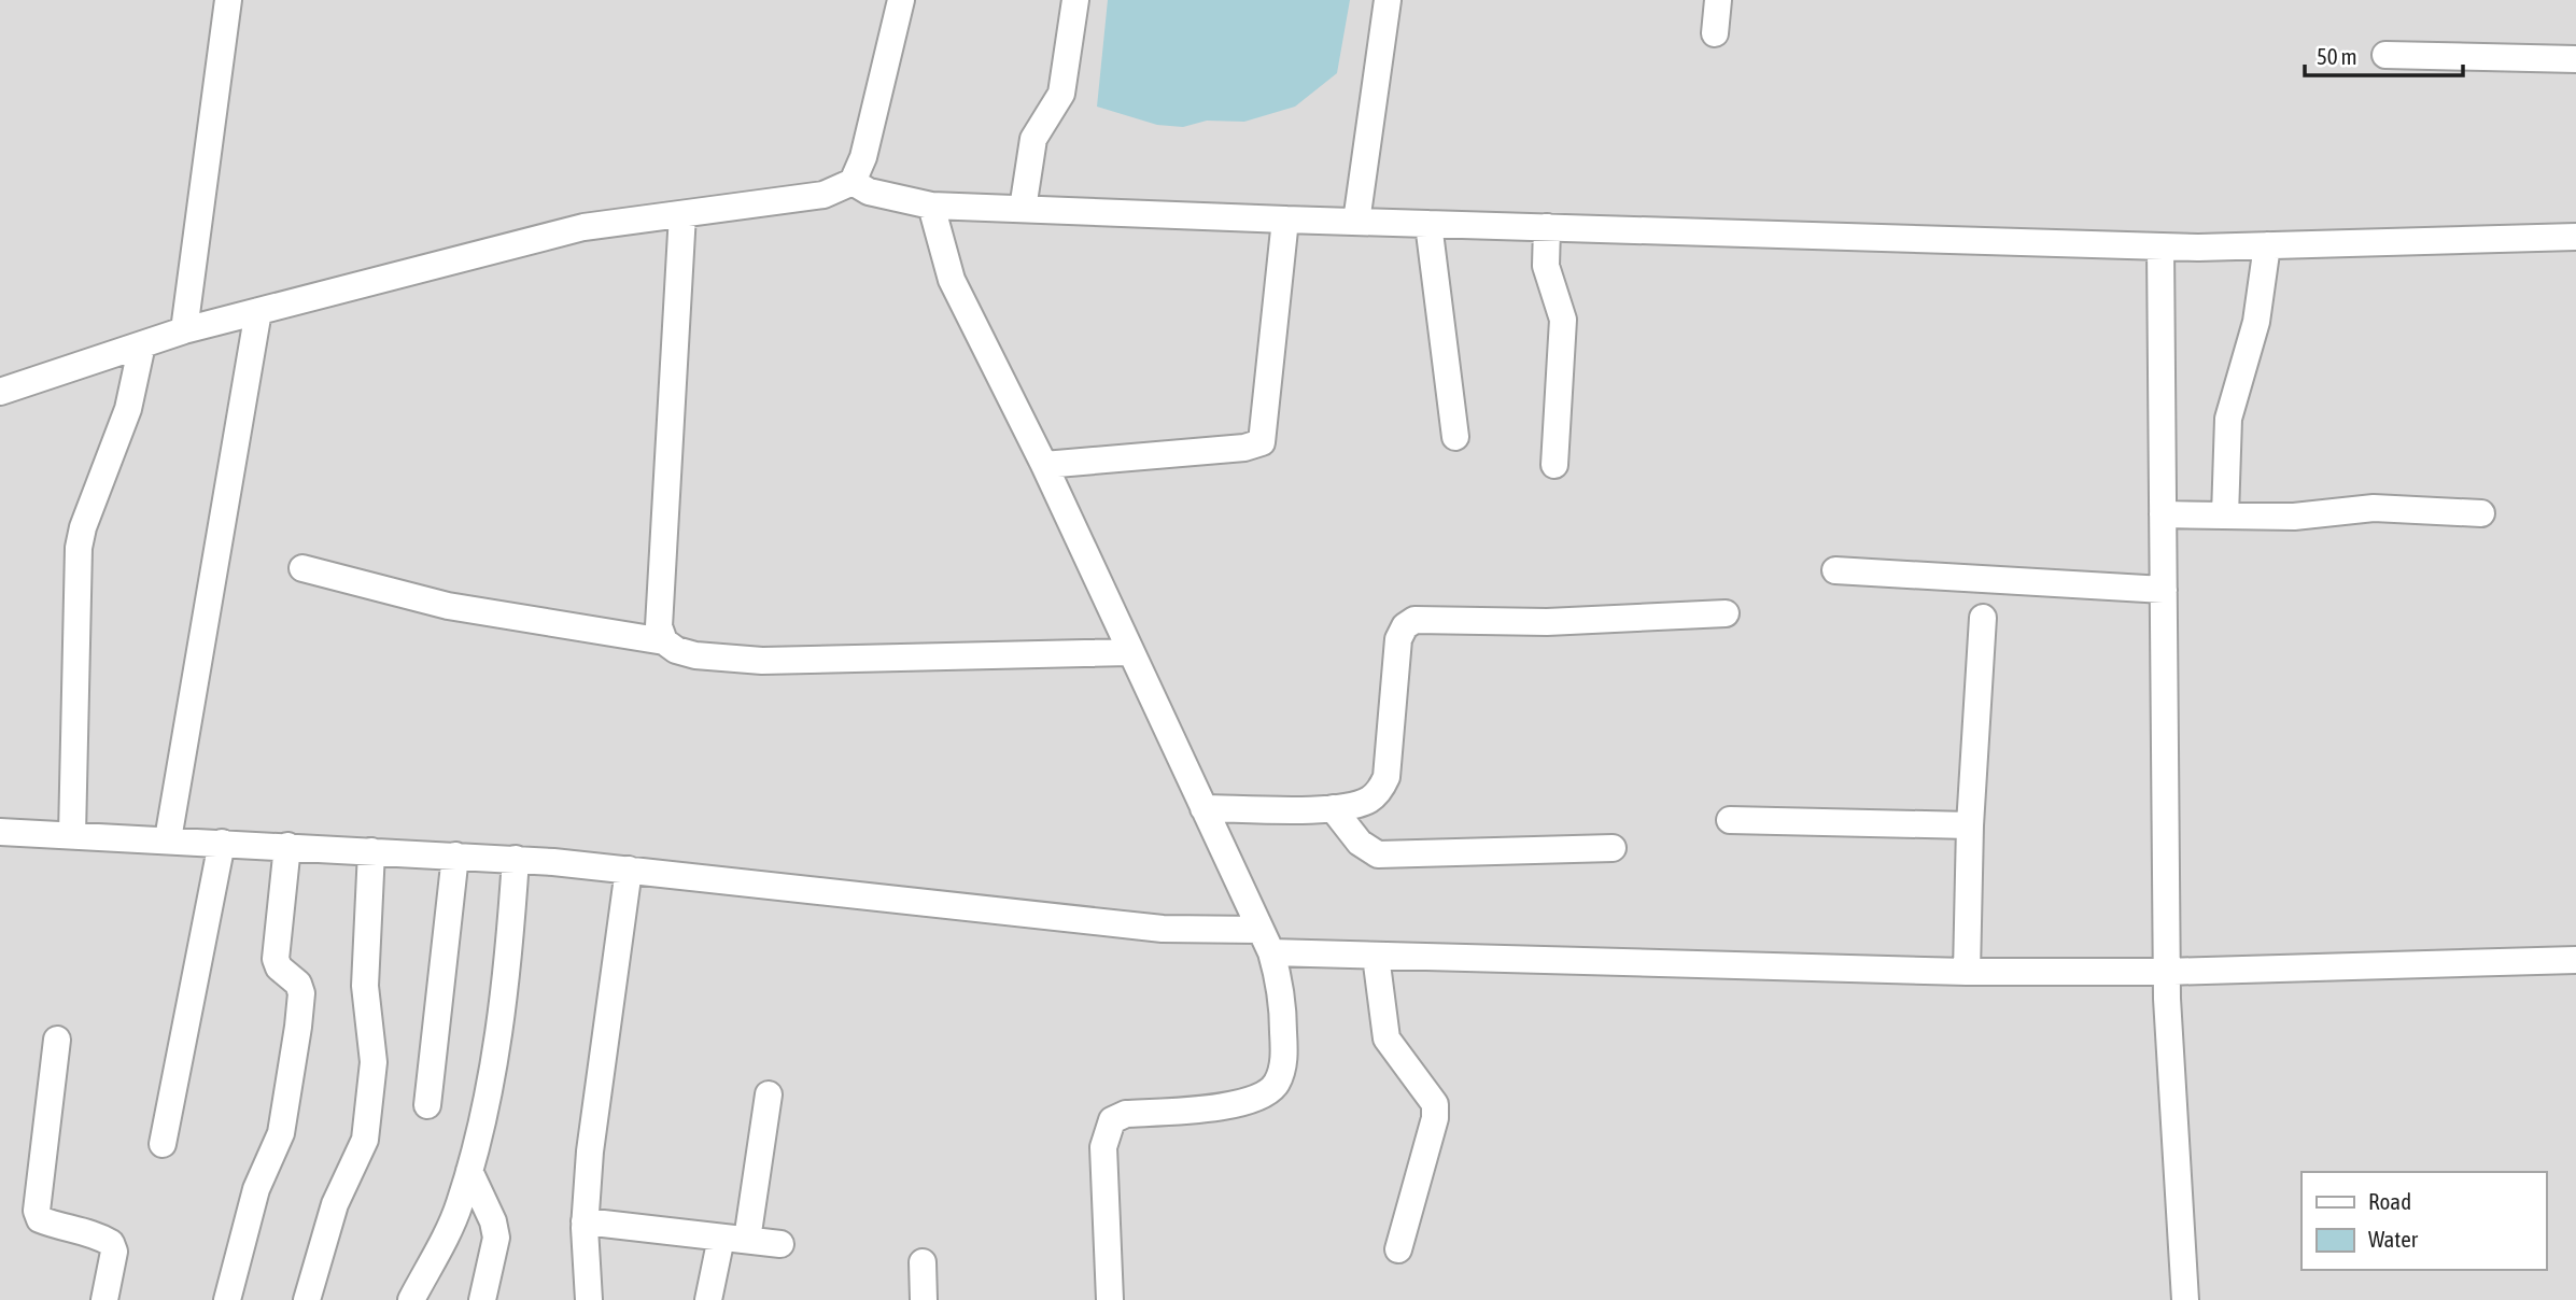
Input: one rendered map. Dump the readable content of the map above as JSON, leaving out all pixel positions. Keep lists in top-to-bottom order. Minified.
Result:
{"legend":["Road","Water"],"scale_bar":"50 m"}
